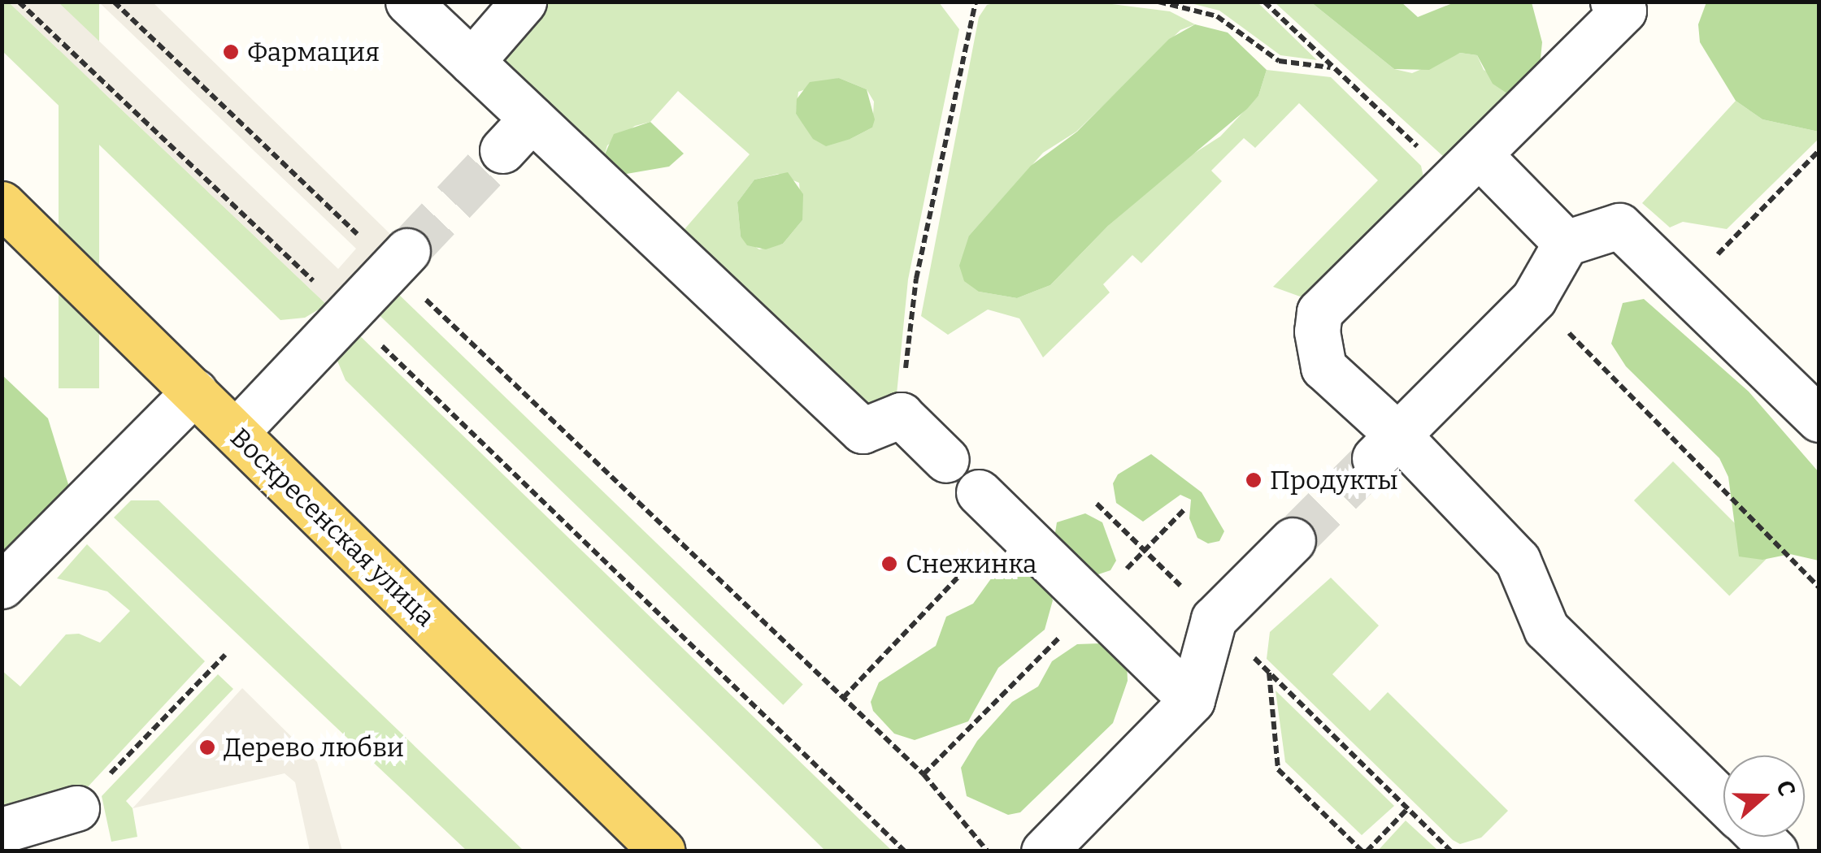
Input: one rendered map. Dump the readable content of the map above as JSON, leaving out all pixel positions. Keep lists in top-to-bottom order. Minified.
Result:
{"streets":{"main road":["Воскресенская улица"]},"places":["Фармация","Продукты","Снежинка","Дерево любви"],"north":"right"}
